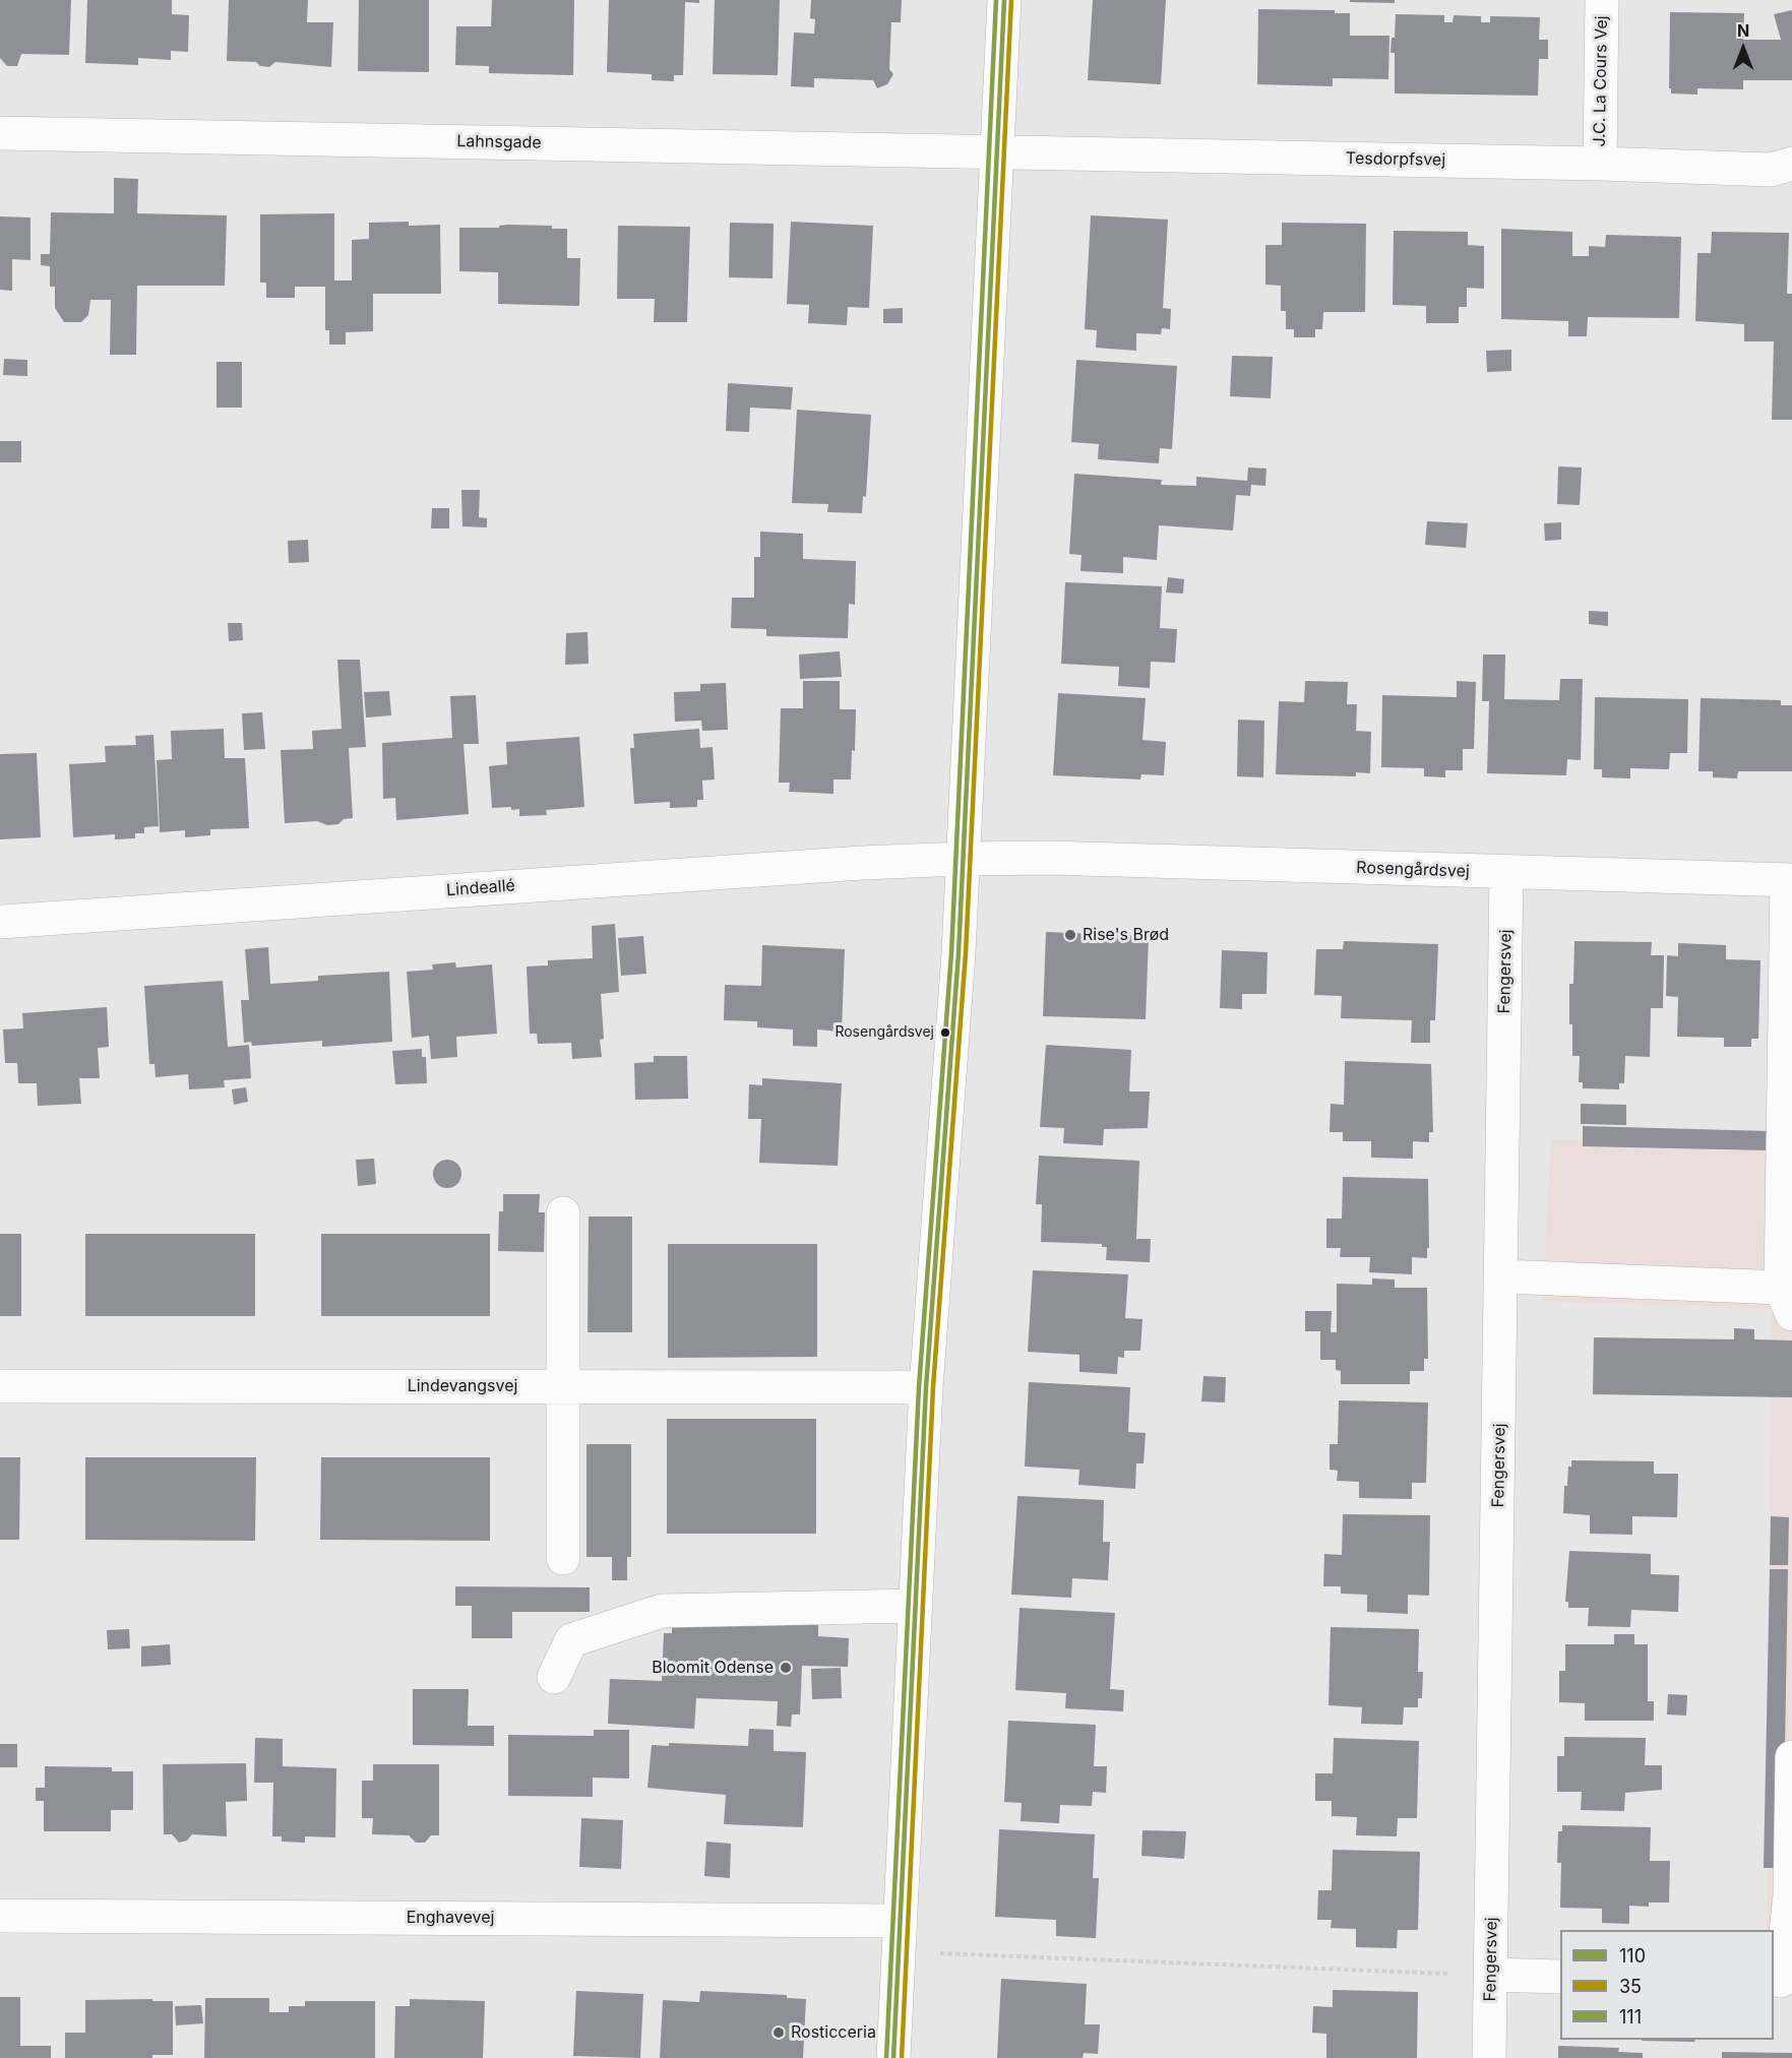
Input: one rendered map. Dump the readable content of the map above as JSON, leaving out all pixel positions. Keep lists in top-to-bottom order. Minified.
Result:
{"streets":{"street":["J.C. La Cours Vej","Lahnsgade","Tesdorpfsvej","Rosengårdsvej","Lindeallé","Fengersvej","Lindevangsvej","Enghavevej"]},"crossings":[["J.C. La Cours Vej","Tesdorpfsvej"],["Lahnsgade","Tesdorpfsvej"],["Rosengårdsvej","Lindeallé"],["Rosengårdsvej","Fengersvej"]],"places":["Rise's Brød","Rosengårdsvej","Bloomit Odense","Rosticceria"],"lines":["transit line 110","transit line 35","transit line 111"],"legend":["110","35","111"],"north":"top"}
